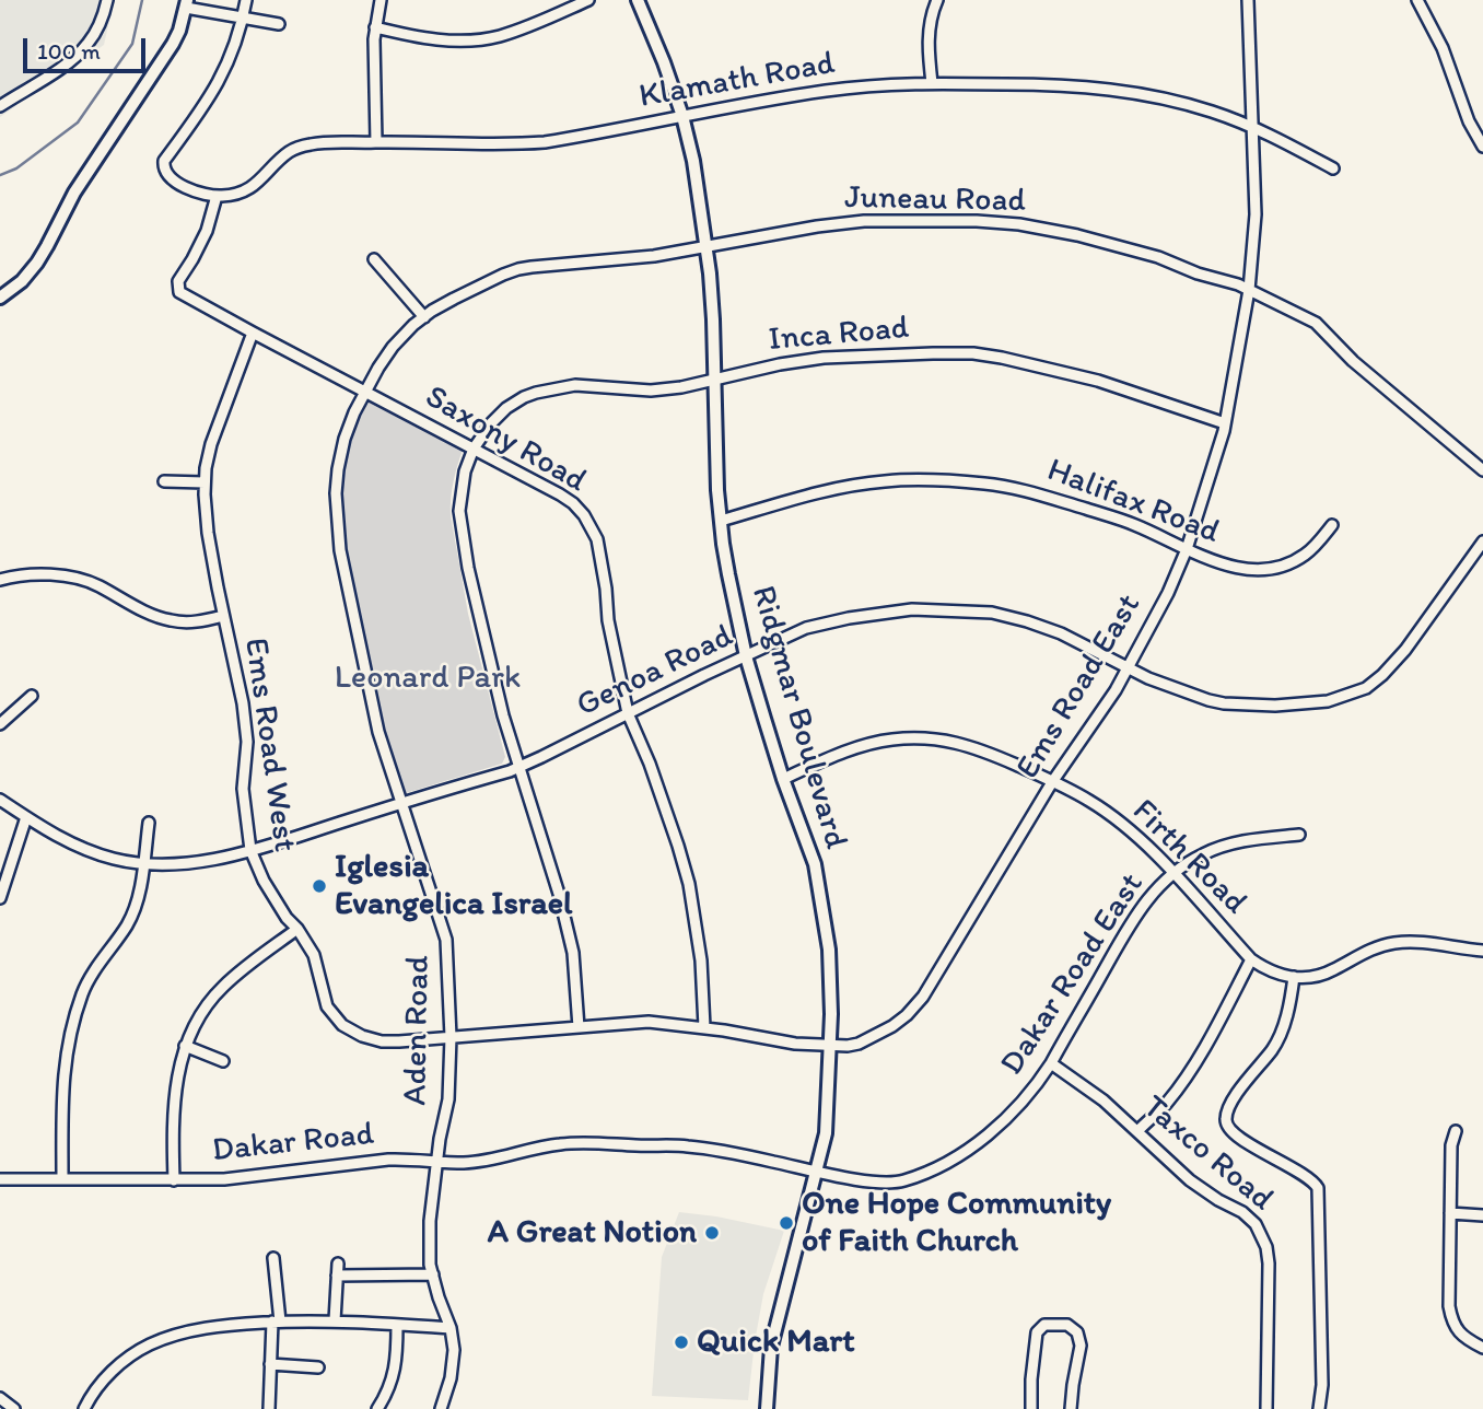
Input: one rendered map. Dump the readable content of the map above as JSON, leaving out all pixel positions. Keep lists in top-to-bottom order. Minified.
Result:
{"streets":{"street":["Klamath Road","Juneau Road","Inca Road","Saxony Road","Halifax Road","Genoa Road","Ems Road East","Ridgmar Boulevard","Ems Road West","Firth Road","Dakar Road East","Aden Road","Dakar Road","Taxco Road"]},"crossings":[["Klamath Road","Saxony Road"],["Klamath Road","Ems Road East"],["Klamath Road","Ridgmar Boulevard"],["Juneau Road","Saxony Road"],["Juneau Road","Ems Road East"],["Juneau Road","Ridgmar Boulevard"],["Juneau Road","Aden Road"],["Inca Road","Saxony Road"],["Inca Road","Ems Road East"],["Inca Road","Ridgmar Boulevard"],["Saxony Road","Genoa Road"],["Saxony Road","Ems Road West"],["Saxony Road","Aden Road"],["Halifax Road","Ems Road East"],["Halifax Road","Ridgmar Boulevard"],["Genoa Road","Ems Road East"],["Genoa Road","Ridgmar Boulevard"],["Genoa Road","Ems Road West"],["Genoa Road","Aden Road"],["Ems Road East","Ridgmar Boulevard"],["Ems Road East","Ems Road West"],["Ems Road East","Firth Road"],["Ridgmar Boulevard","Ems Road West"],["Ridgmar Boulevard","Firth Road"],["Ridgmar Boulevard","Dakar Road East"],["Ridgmar Boulevard","Dakar Road"],["Ems Road West","Aden Road"],["Firth Road","Dakar Road East"],["Dakar Road East","Dakar Road"],["Dakar Road East","Taxco Road"],["Aden Road","Dakar Road"]],"parks":["Leonard Park"],"places":["Iglesia Evangelica Israel","One Hope Community of Faith Church","A Great Notion","Quick Mart"],"scale_bar":"100 m"}
